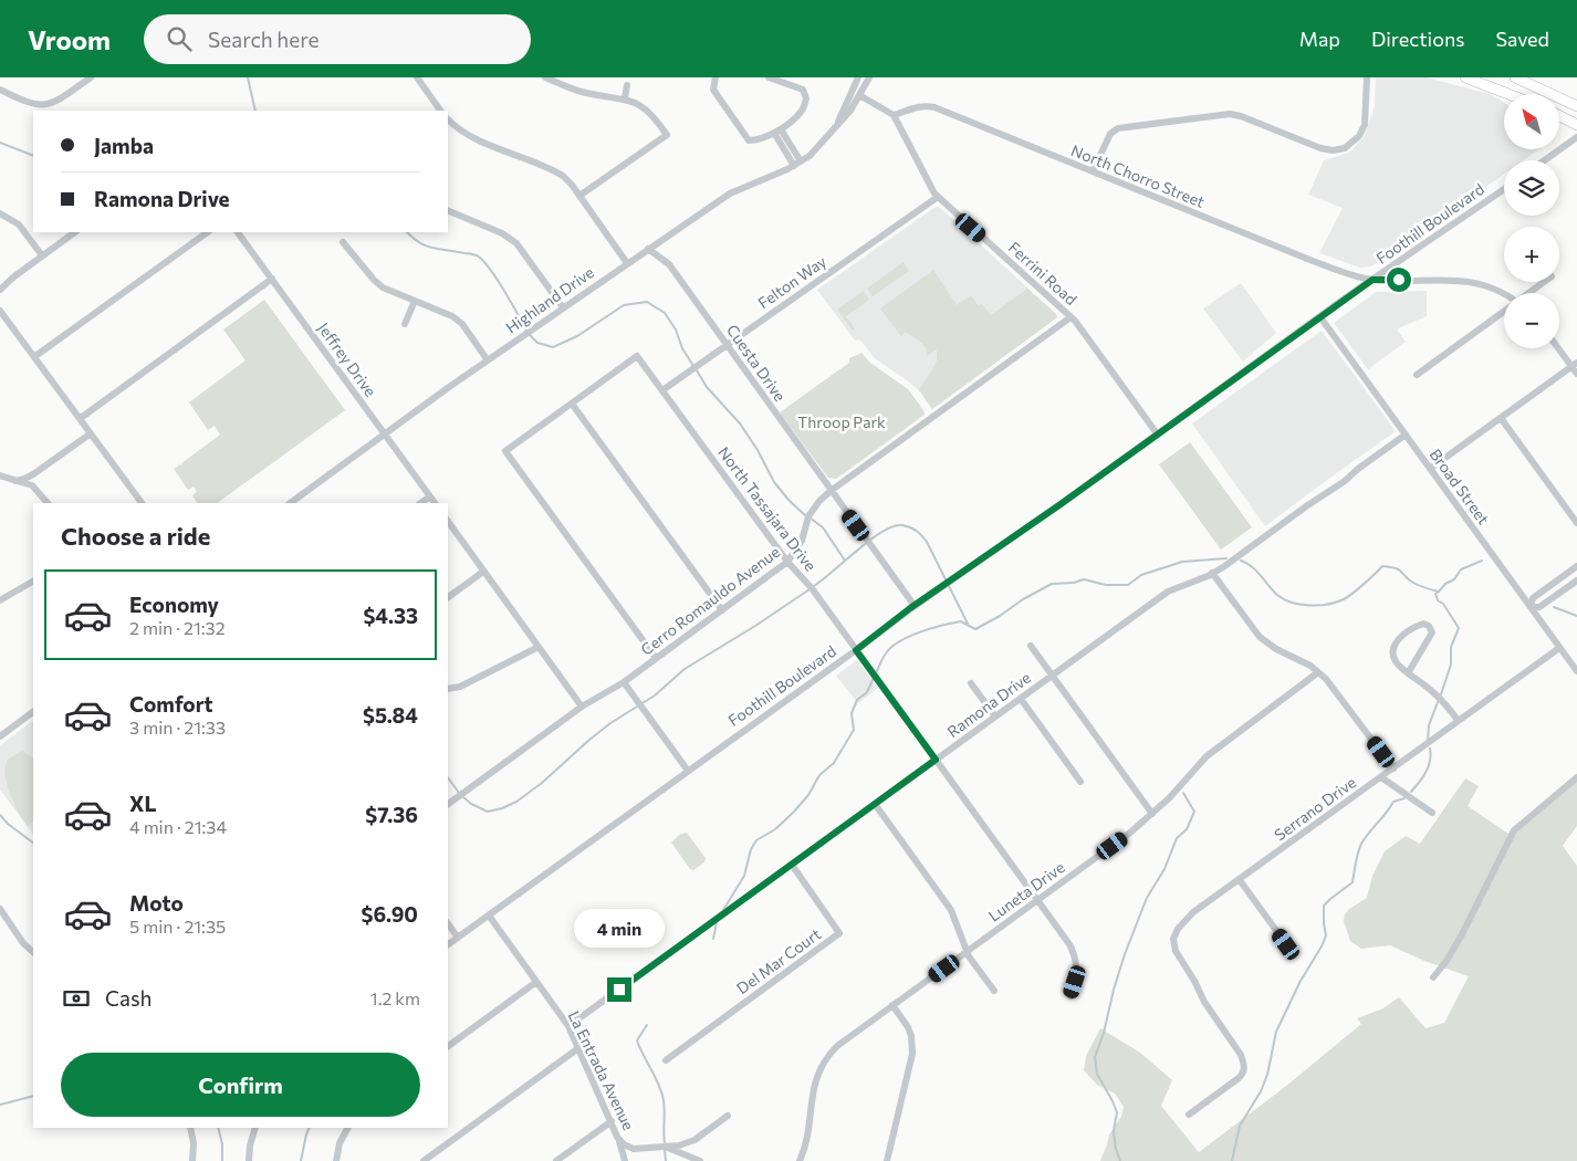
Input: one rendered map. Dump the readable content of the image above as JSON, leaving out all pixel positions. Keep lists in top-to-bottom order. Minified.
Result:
{"streets":{"street":["North Chorro Street","Foothill Boulevard","Ferrini Road","Felton Way","Highland Drive","Jeffrey Drive","Cuesta Drive","Broad Street","North Tassajara Drive","Cerro Romauldo Avenue","Ramona Drive","Serrano Drive","Luneta Drive","Del Mar Court","La Entrada Avenue"]},"crossings":[["North Chorro Street","Foothill Boulevard"],["North Chorro Street","Ferrini Road"],["Foothill Boulevard","Ferrini Road"],["Foothill Boulevard","Cuesta Drive"],["Foothill Boulevard","Broad Street"],["Foothill Boulevard","North Tassajara Drive"],["Foothill Boulevard","La Entrada Avenue"],["Ferrini Road","Felton Way"],["Ferrini Road","Cerro Romauldo Avenue"],["Felton Way","Cuesta Drive"],["Felton Way","North Tassajara Drive"],["Highland Drive","Jeffrey Drive"],["Highland Drive","Cuesta Drive"],["Cuesta Drive","Cerro Romauldo Avenue"],["Broad Street","Ramona Drive"],["Broad Street","Serrano Drive"],["North Tassajara Drive","Cerro Romauldo Avenue"],["North Tassajara Drive","Ramona Drive"],["North Tassajara Drive","Luneta Drive"],["Ramona Drive","Del Mar Court"],["Ramona Drive","La Entrada Avenue"]],"parks":["Throop Park"],"north":"top left","page":{"header":"Vroom","search":"Search here","nav":["Map","Directions","Saved"],"map_buttons":["+","−"],"banner":["Jamba","Ramona Drive"],"heading":"Choose a ride","list":[{"name":"Economy","note":"2 min · 21:32","value":"$4.33"},{"name":"Comfort","note":"3 min · 21:33","value":"$5.84"},{"name":"XL","note":"4 min · 21:34","value":"$7.36"},{"name":"Moto","note":"5 min · 21:35","value":"$6.90"}],"bubble":"4 min","pay":["Cash","1.2 km"],"buttons":"Confirm"}}
